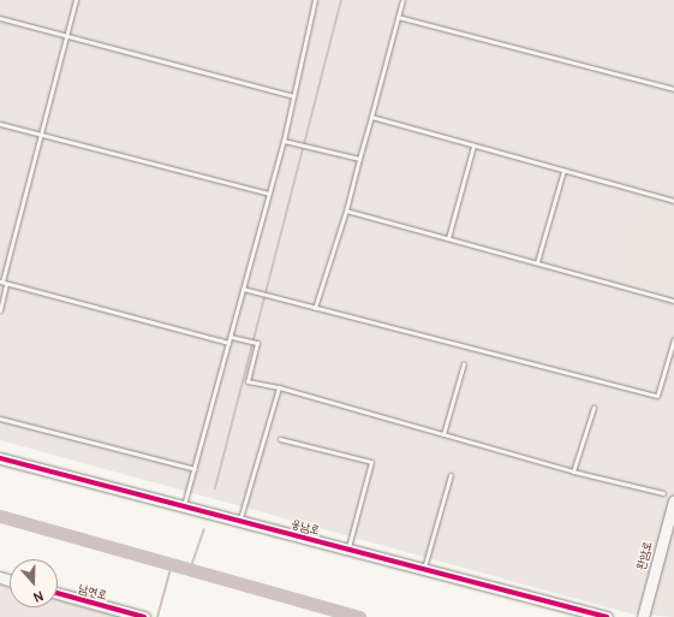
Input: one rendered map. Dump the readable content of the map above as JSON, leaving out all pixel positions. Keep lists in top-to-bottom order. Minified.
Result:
{"streets":{"street":["웅남로","완암로","남면로"]},"north":"bottom"}
